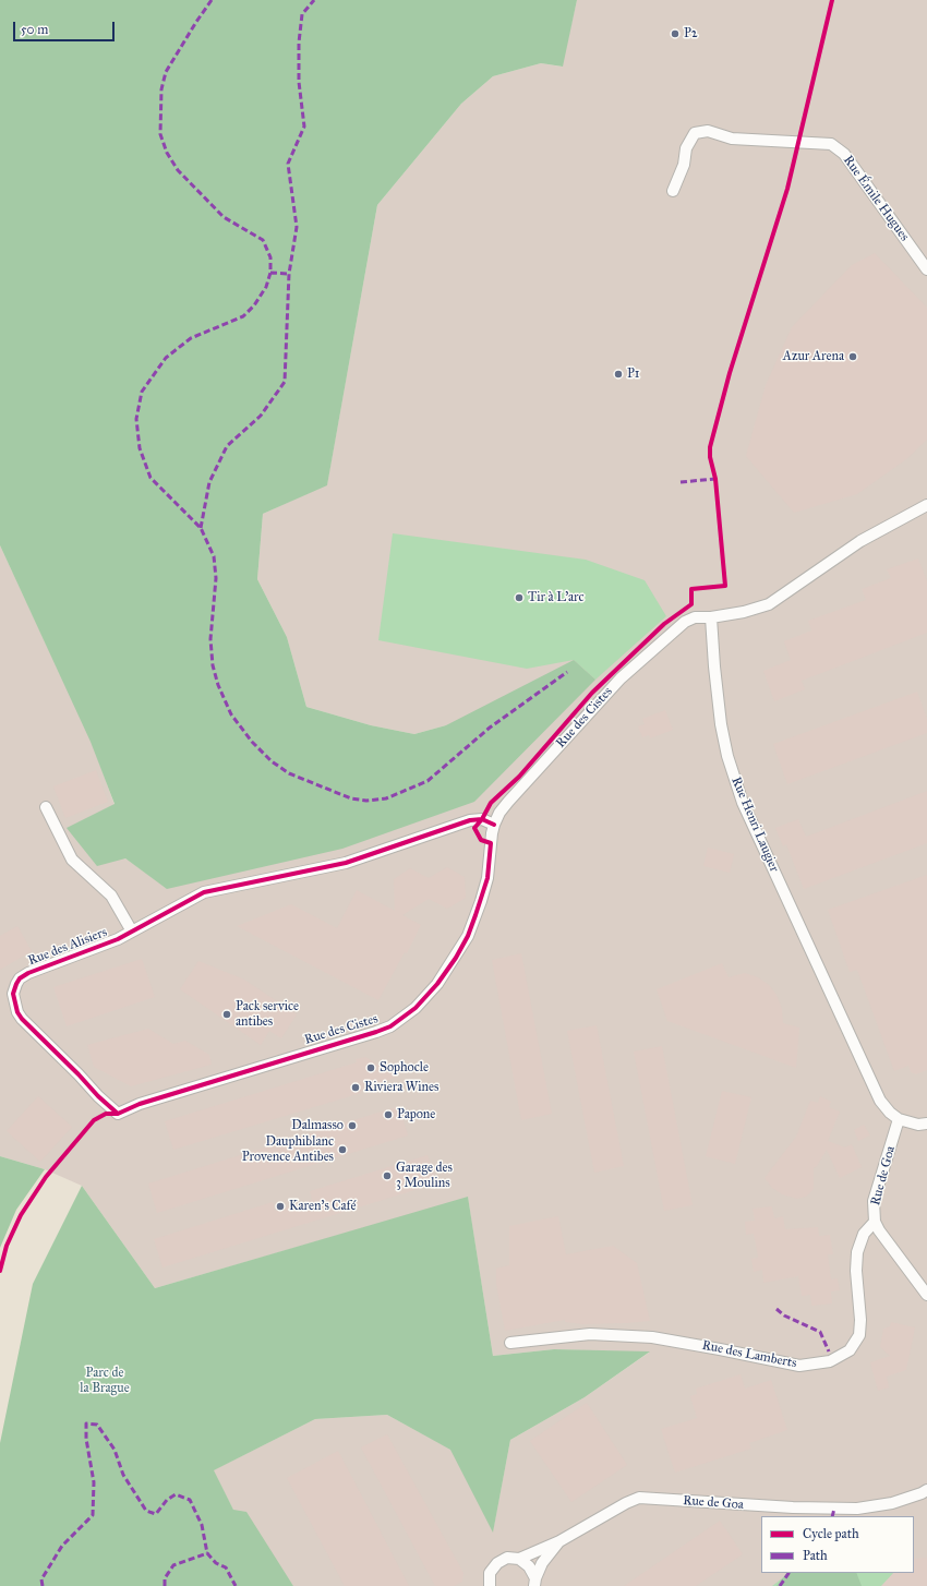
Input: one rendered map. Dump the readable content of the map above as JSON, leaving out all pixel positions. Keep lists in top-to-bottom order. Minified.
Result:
{"streets":{"street":["Rue Émile Hugues","Rue des Cistes","Rue Henri Laugier","Rue des Alisiers","Rue de Goa","Rue des Lamberts"]},"crossings":[["Rue des Cistes","Rue Henri Laugier"],["Rue des Cistes","Rue des Alisiers"],["Rue Henri Laugier","Rue de Goa"],["Rue de Goa","Rue des Lamberts"]],"parks":["Parc de la Brague"],"places":["P2","Azur Arena","P1","Tir à L'arc","Pack service antibes","Sophocle","Riviera Wines","Papone","Dalmasso","Dauphiblanc Provence Antibes","Garage des 3 Moulins","Karen's Café"],"legend":["Cycle path","Path"],"scale_bar":"50 m"}
